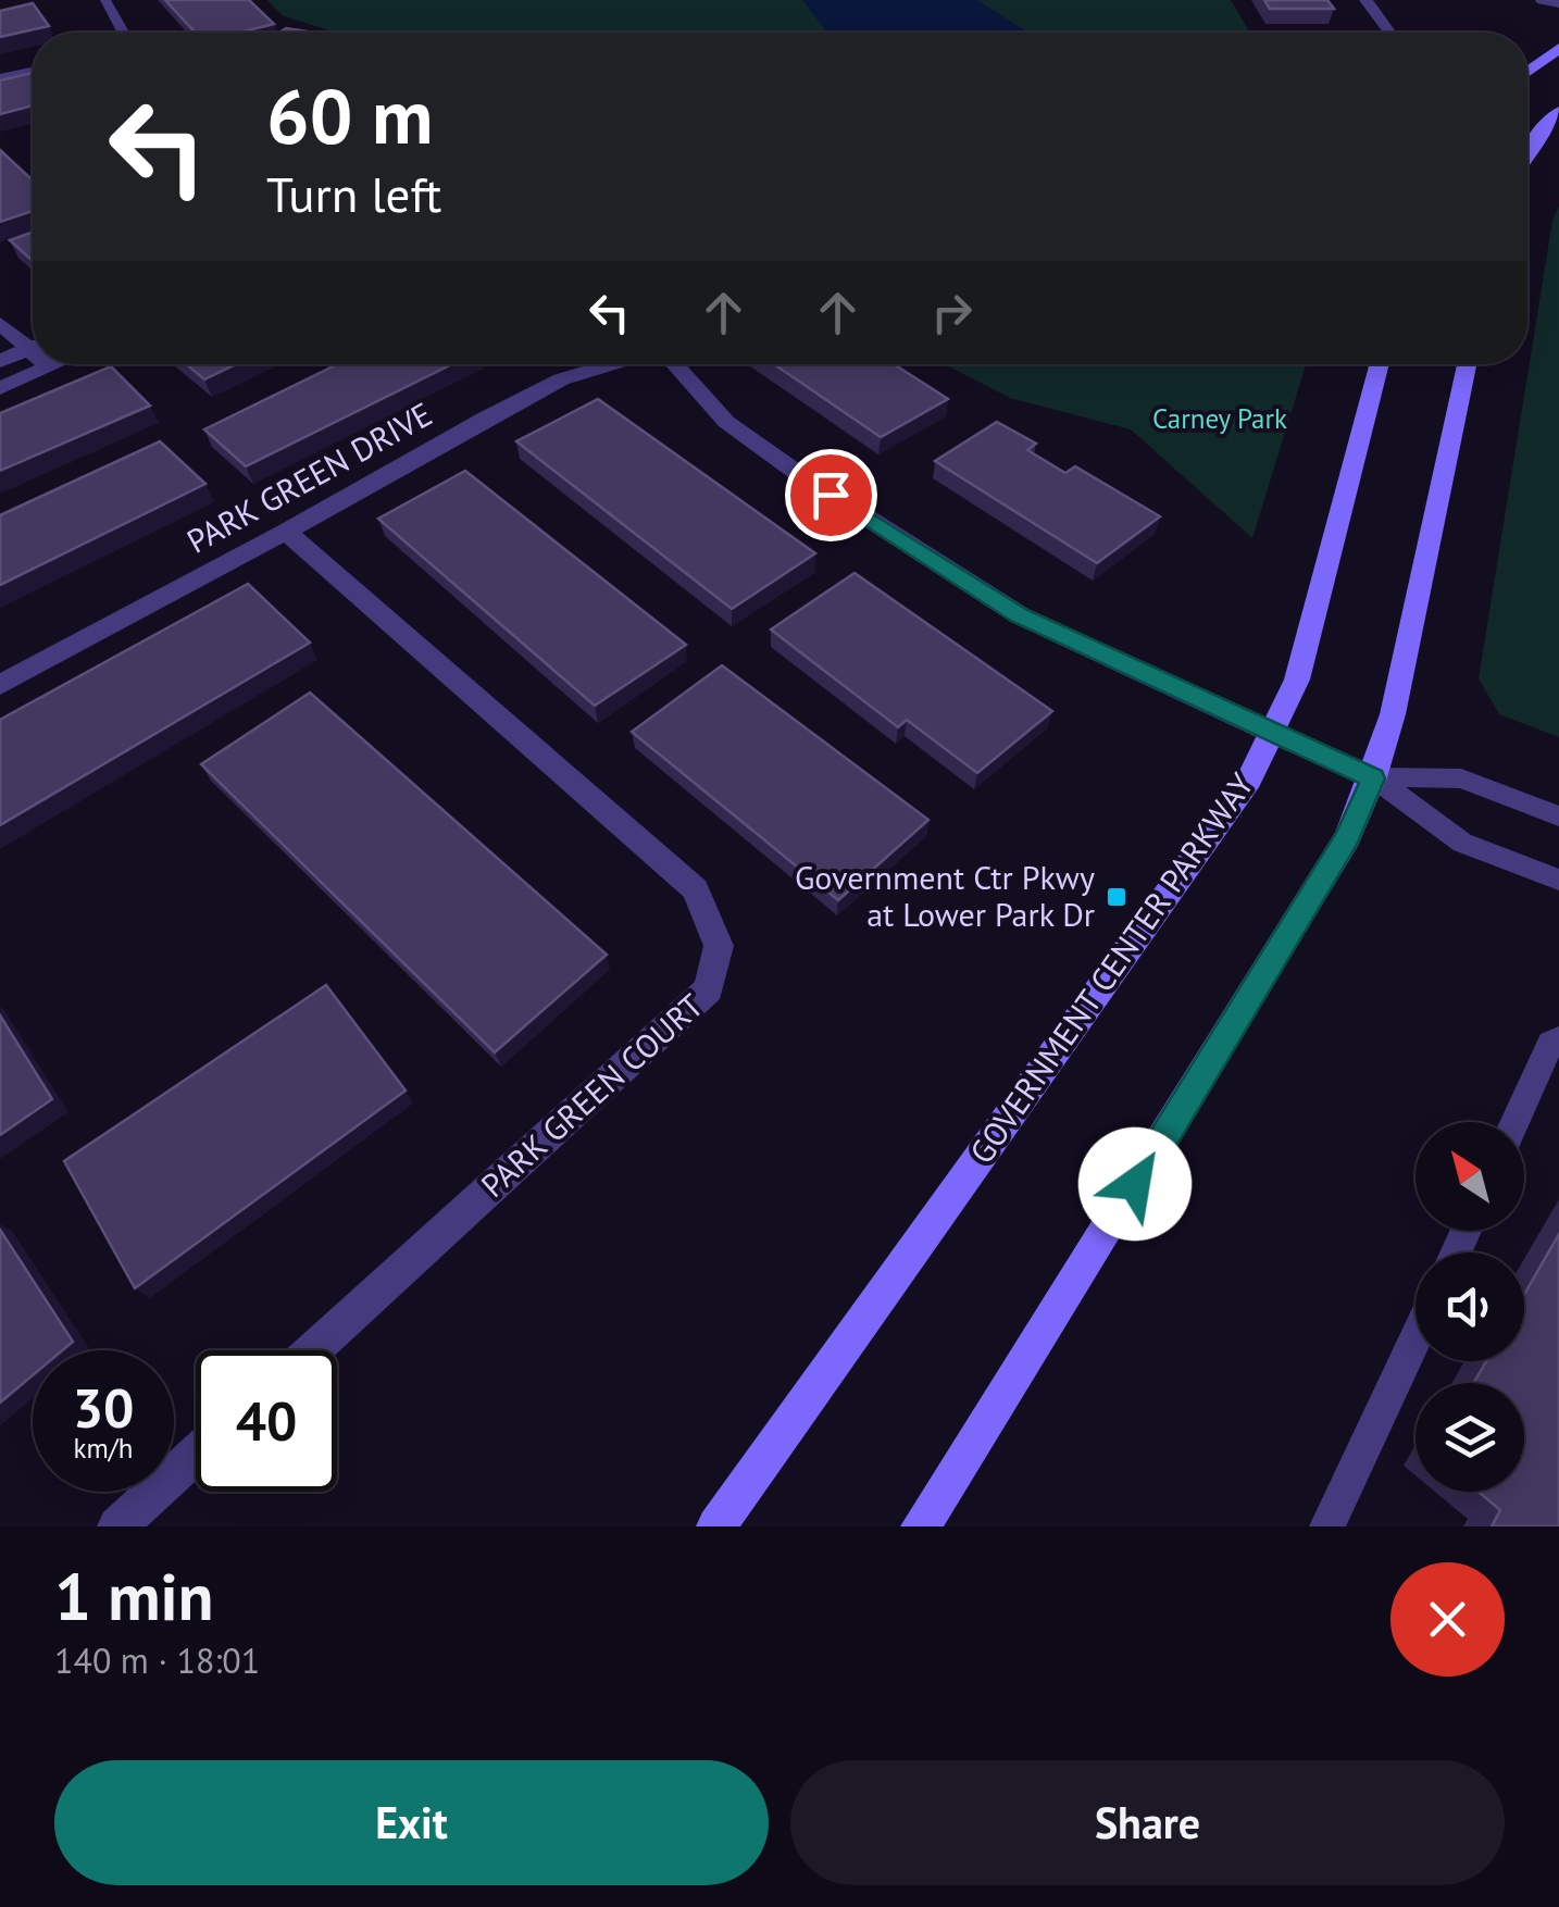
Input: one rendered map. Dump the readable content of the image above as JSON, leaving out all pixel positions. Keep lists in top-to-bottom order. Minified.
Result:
{"streets":{"street":["PARK GREEN DRIVE","GOVERNMENT CENTER PARKWAY","PARK GREEN COURT"]},"crossings":[["PARK GREEN DRIVE","PARK GREEN COURT"]],"parks":["Carney Park"],"places":{"transit":["Government Ctr Pkwy at Lower Park Dr"]},"north":"top left","page":{"turn":["60 m","Turn left"],"speed":"30 km/h","limit":"40","heading":["1 min","140 m · 18:01"],"buttons":["Exit","Share"]}}
